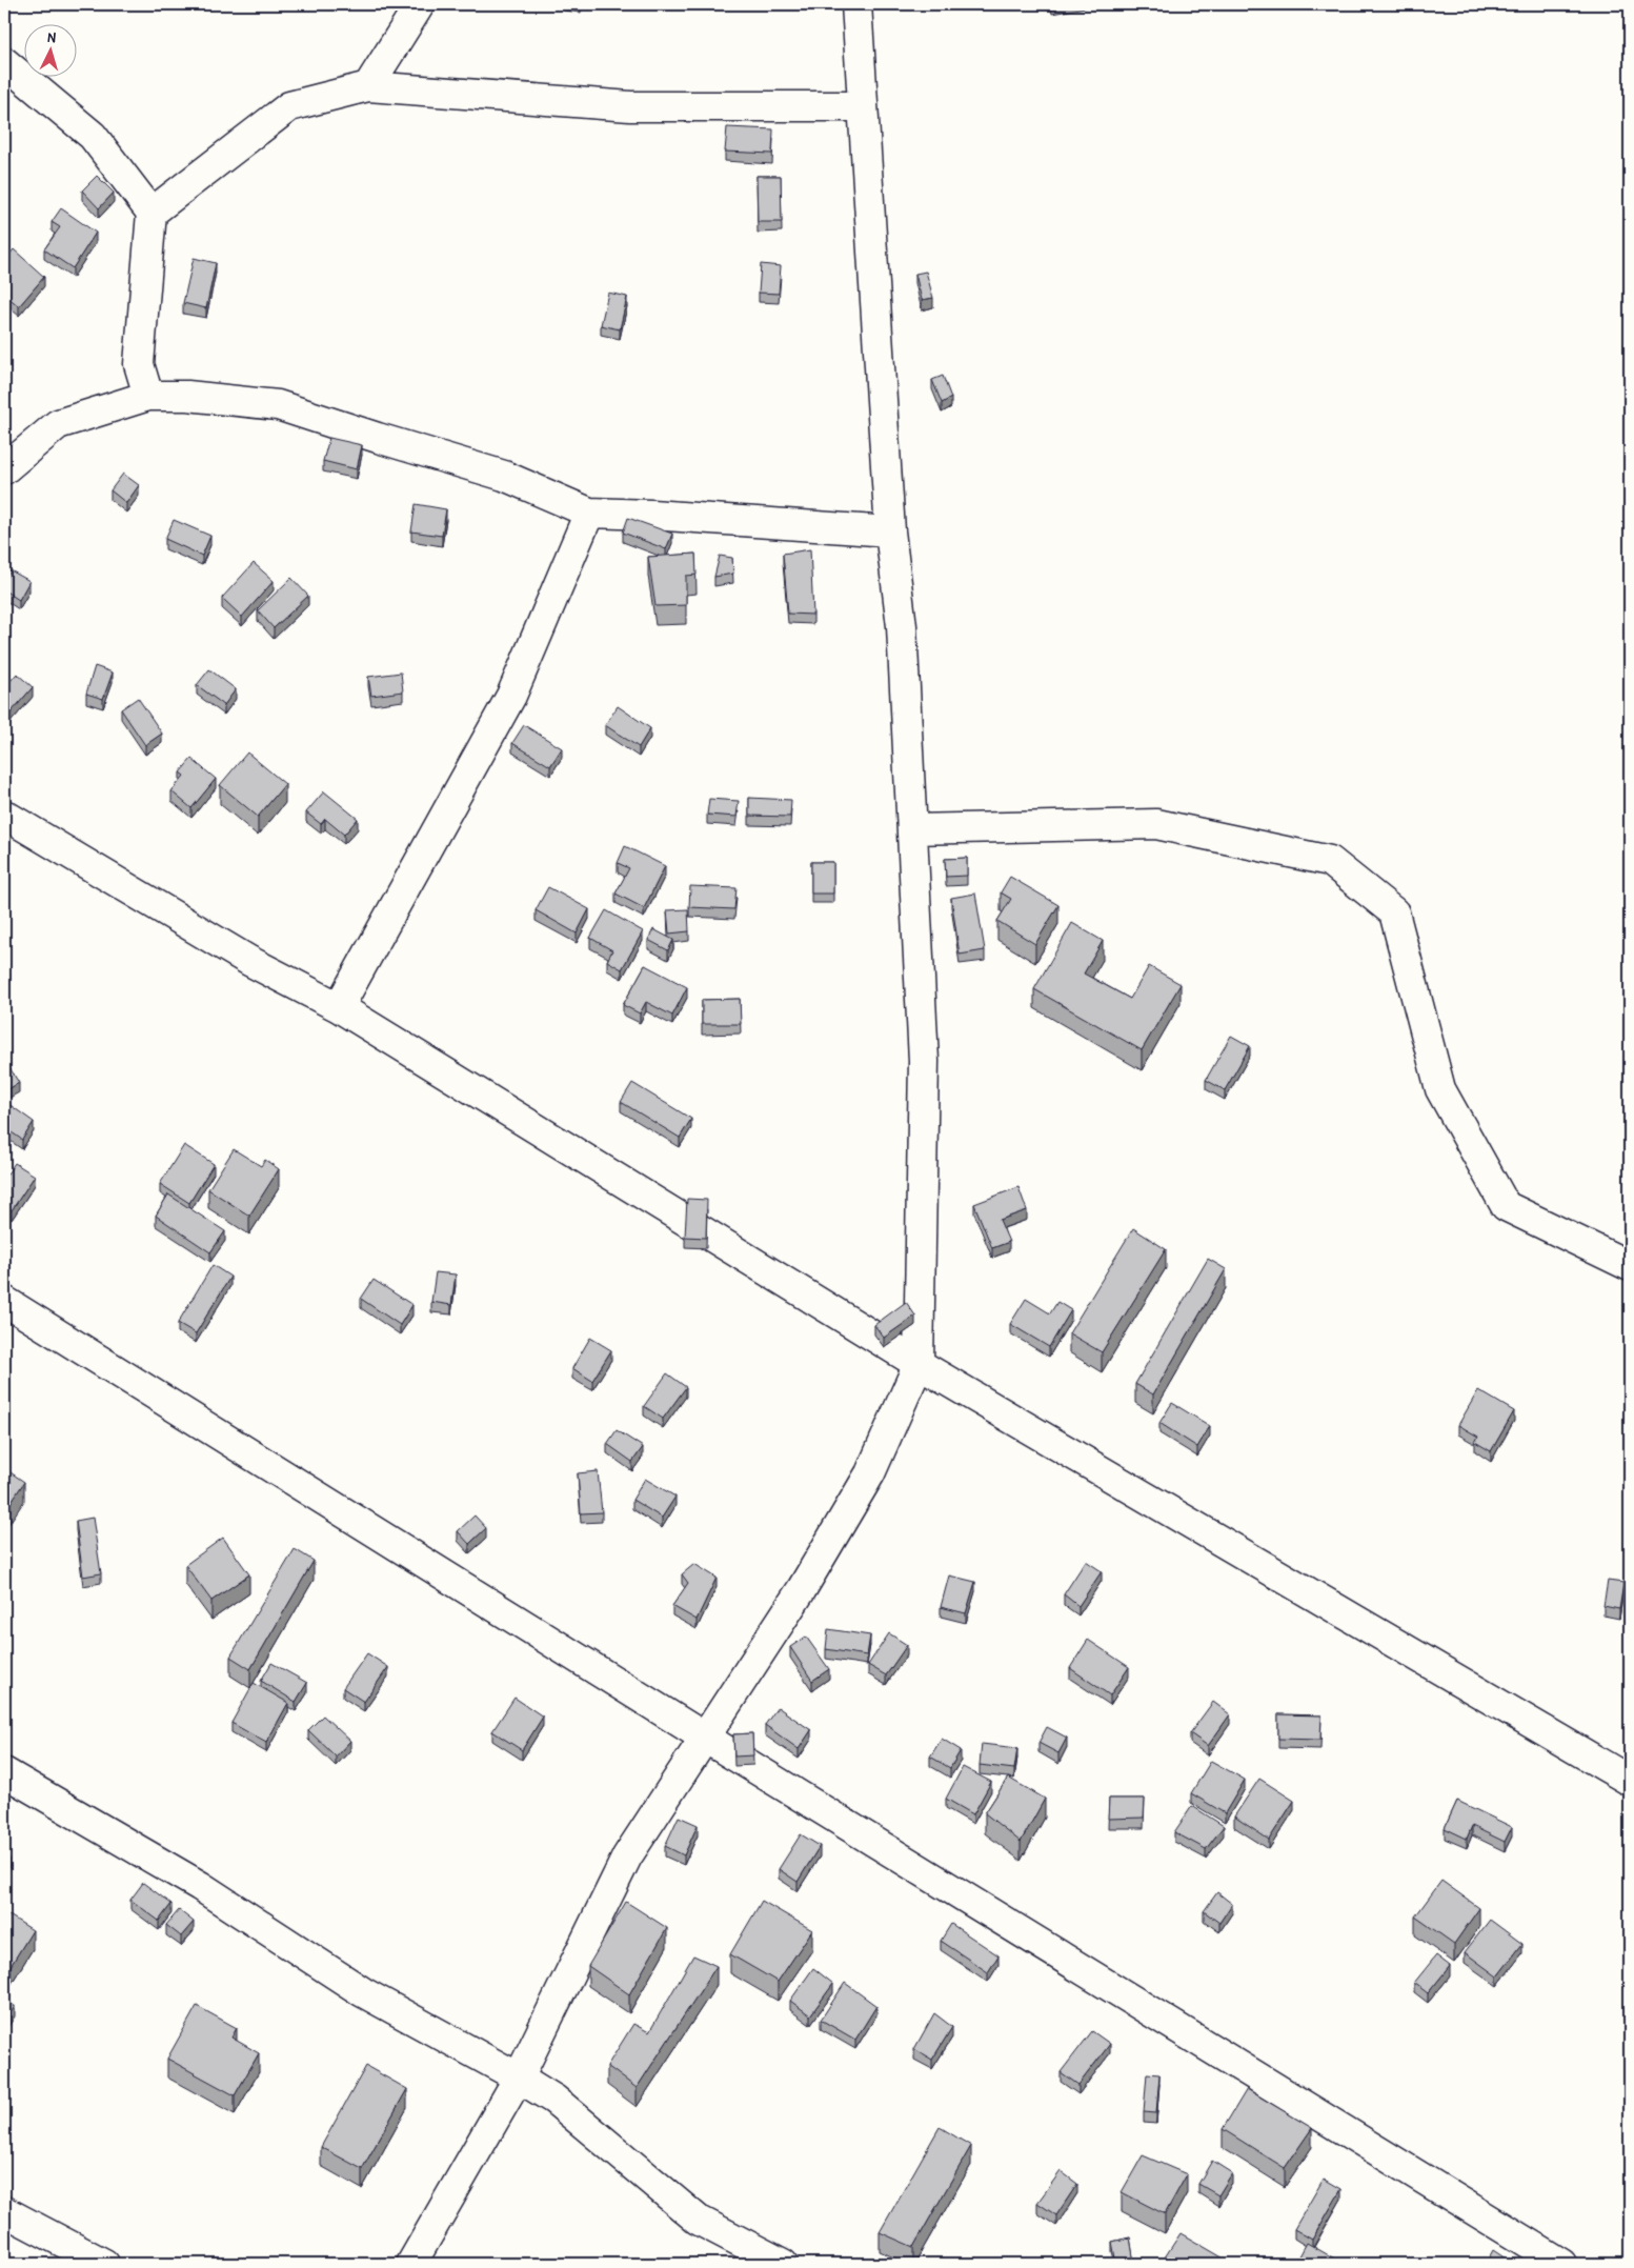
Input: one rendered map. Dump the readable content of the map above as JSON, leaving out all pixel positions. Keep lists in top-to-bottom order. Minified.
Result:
{"north":"top"}
